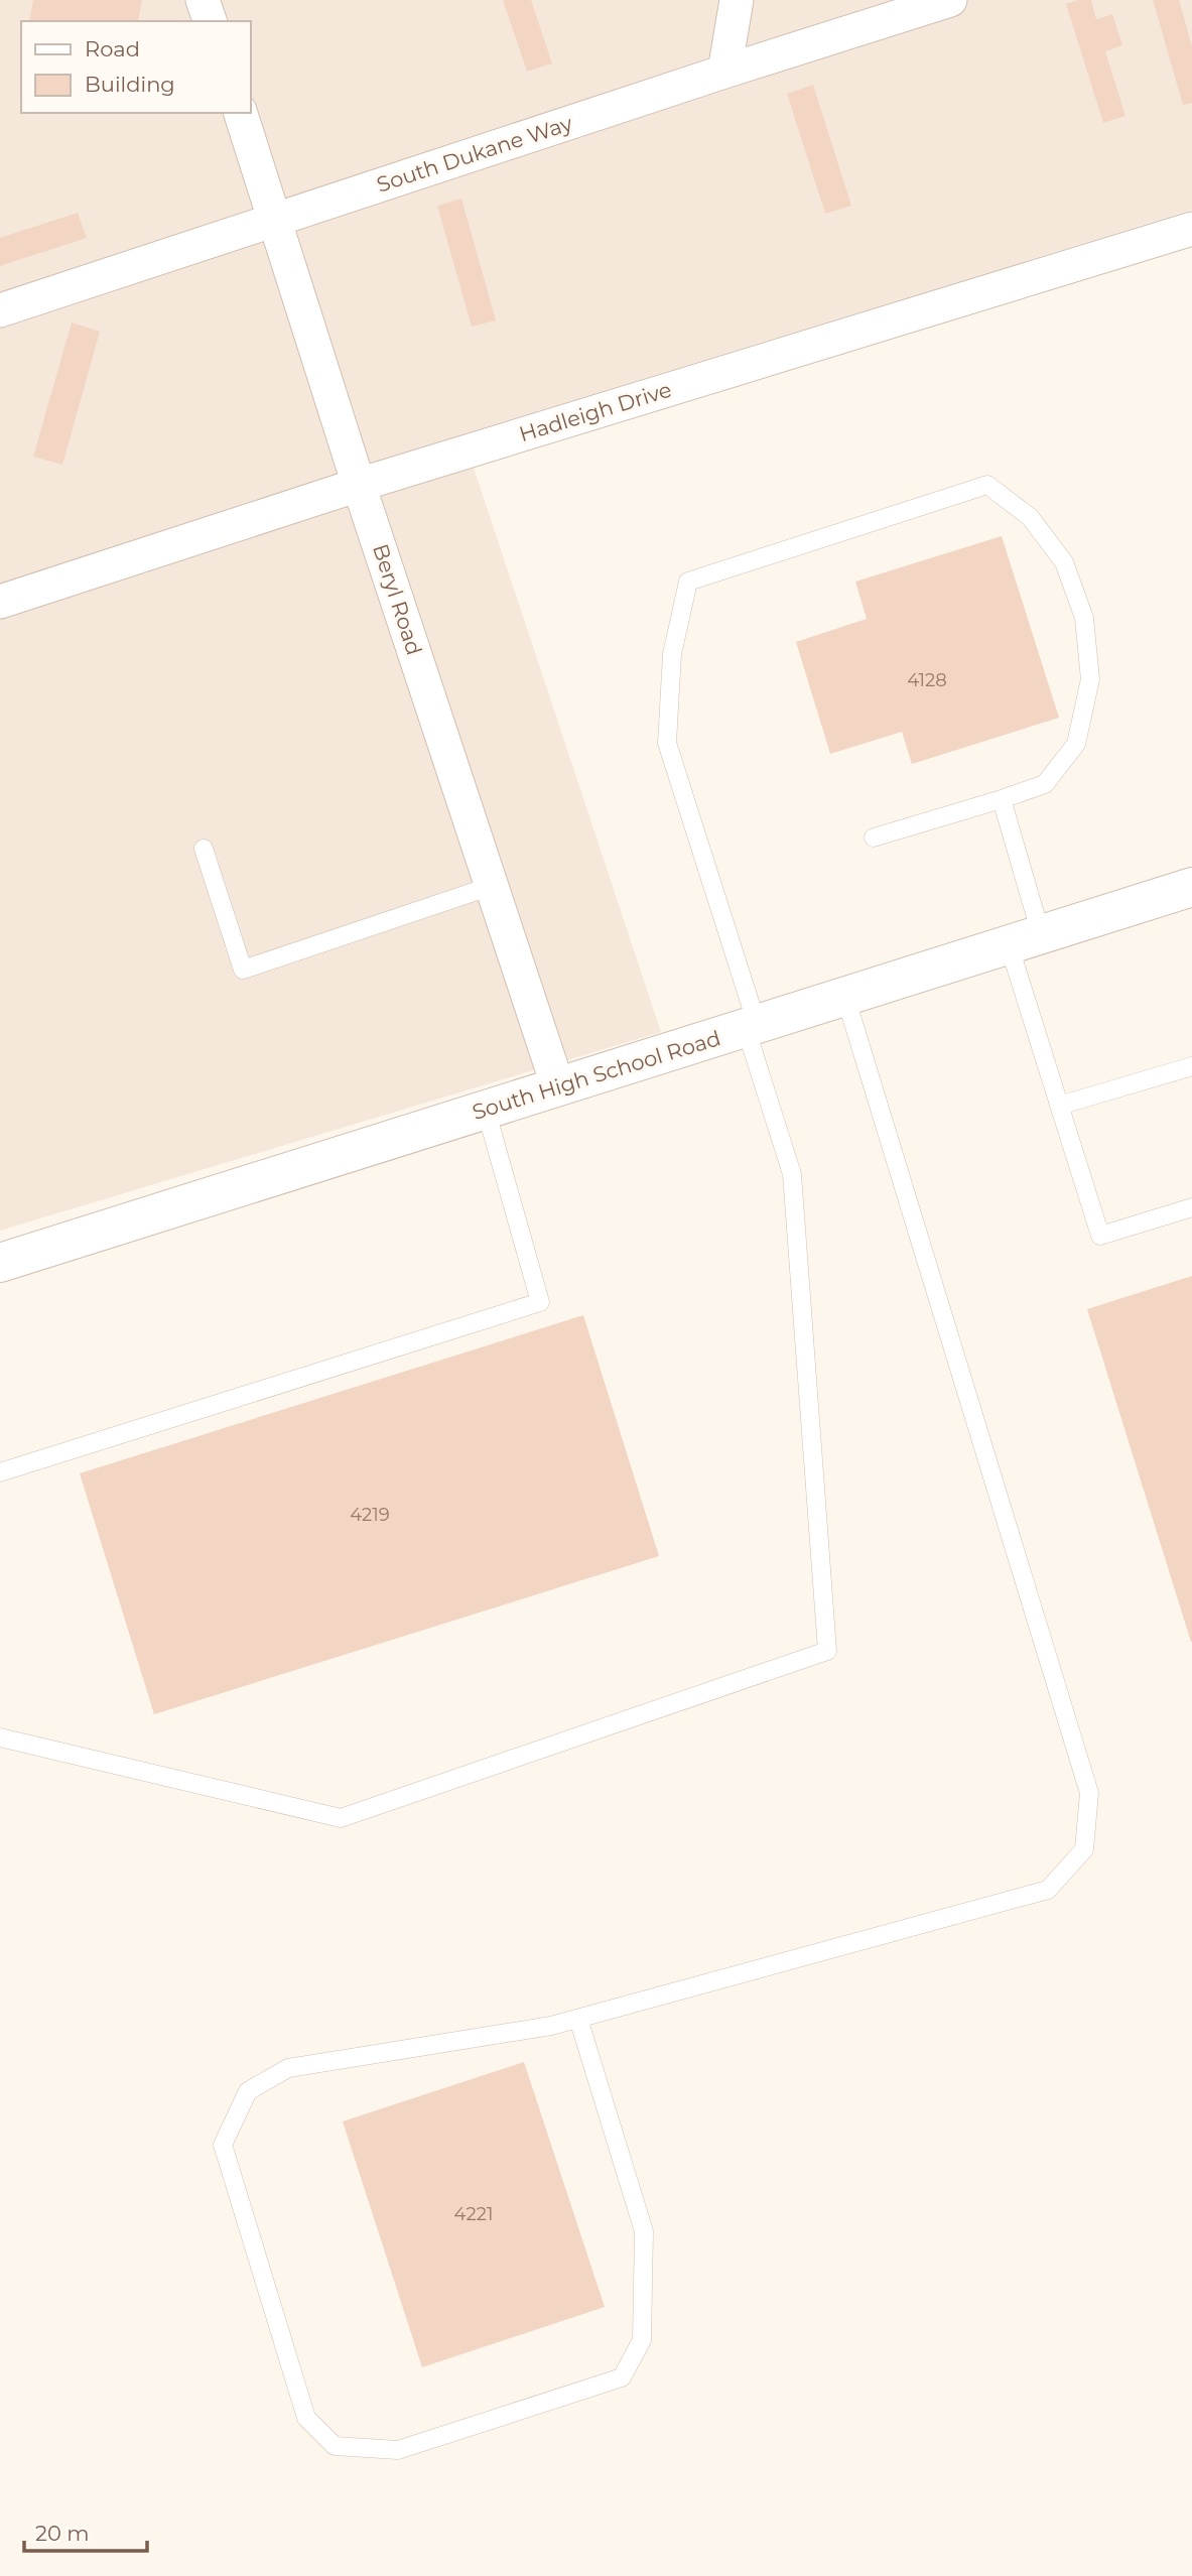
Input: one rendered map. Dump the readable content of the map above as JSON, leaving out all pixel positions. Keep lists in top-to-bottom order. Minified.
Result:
{"streets":{"street":["South Dukane Way","Hadleigh Drive","Beryl Road","South High School Road"]},"crossings":[["South Dukane Way","Beryl Road"],["Hadleigh Drive","Beryl Road"],["Beryl Road","South High School Road"]],"house_numbers":["4128","4219","4221"],"legend":["Road","Building"],"scale_bar":"20 m"}
